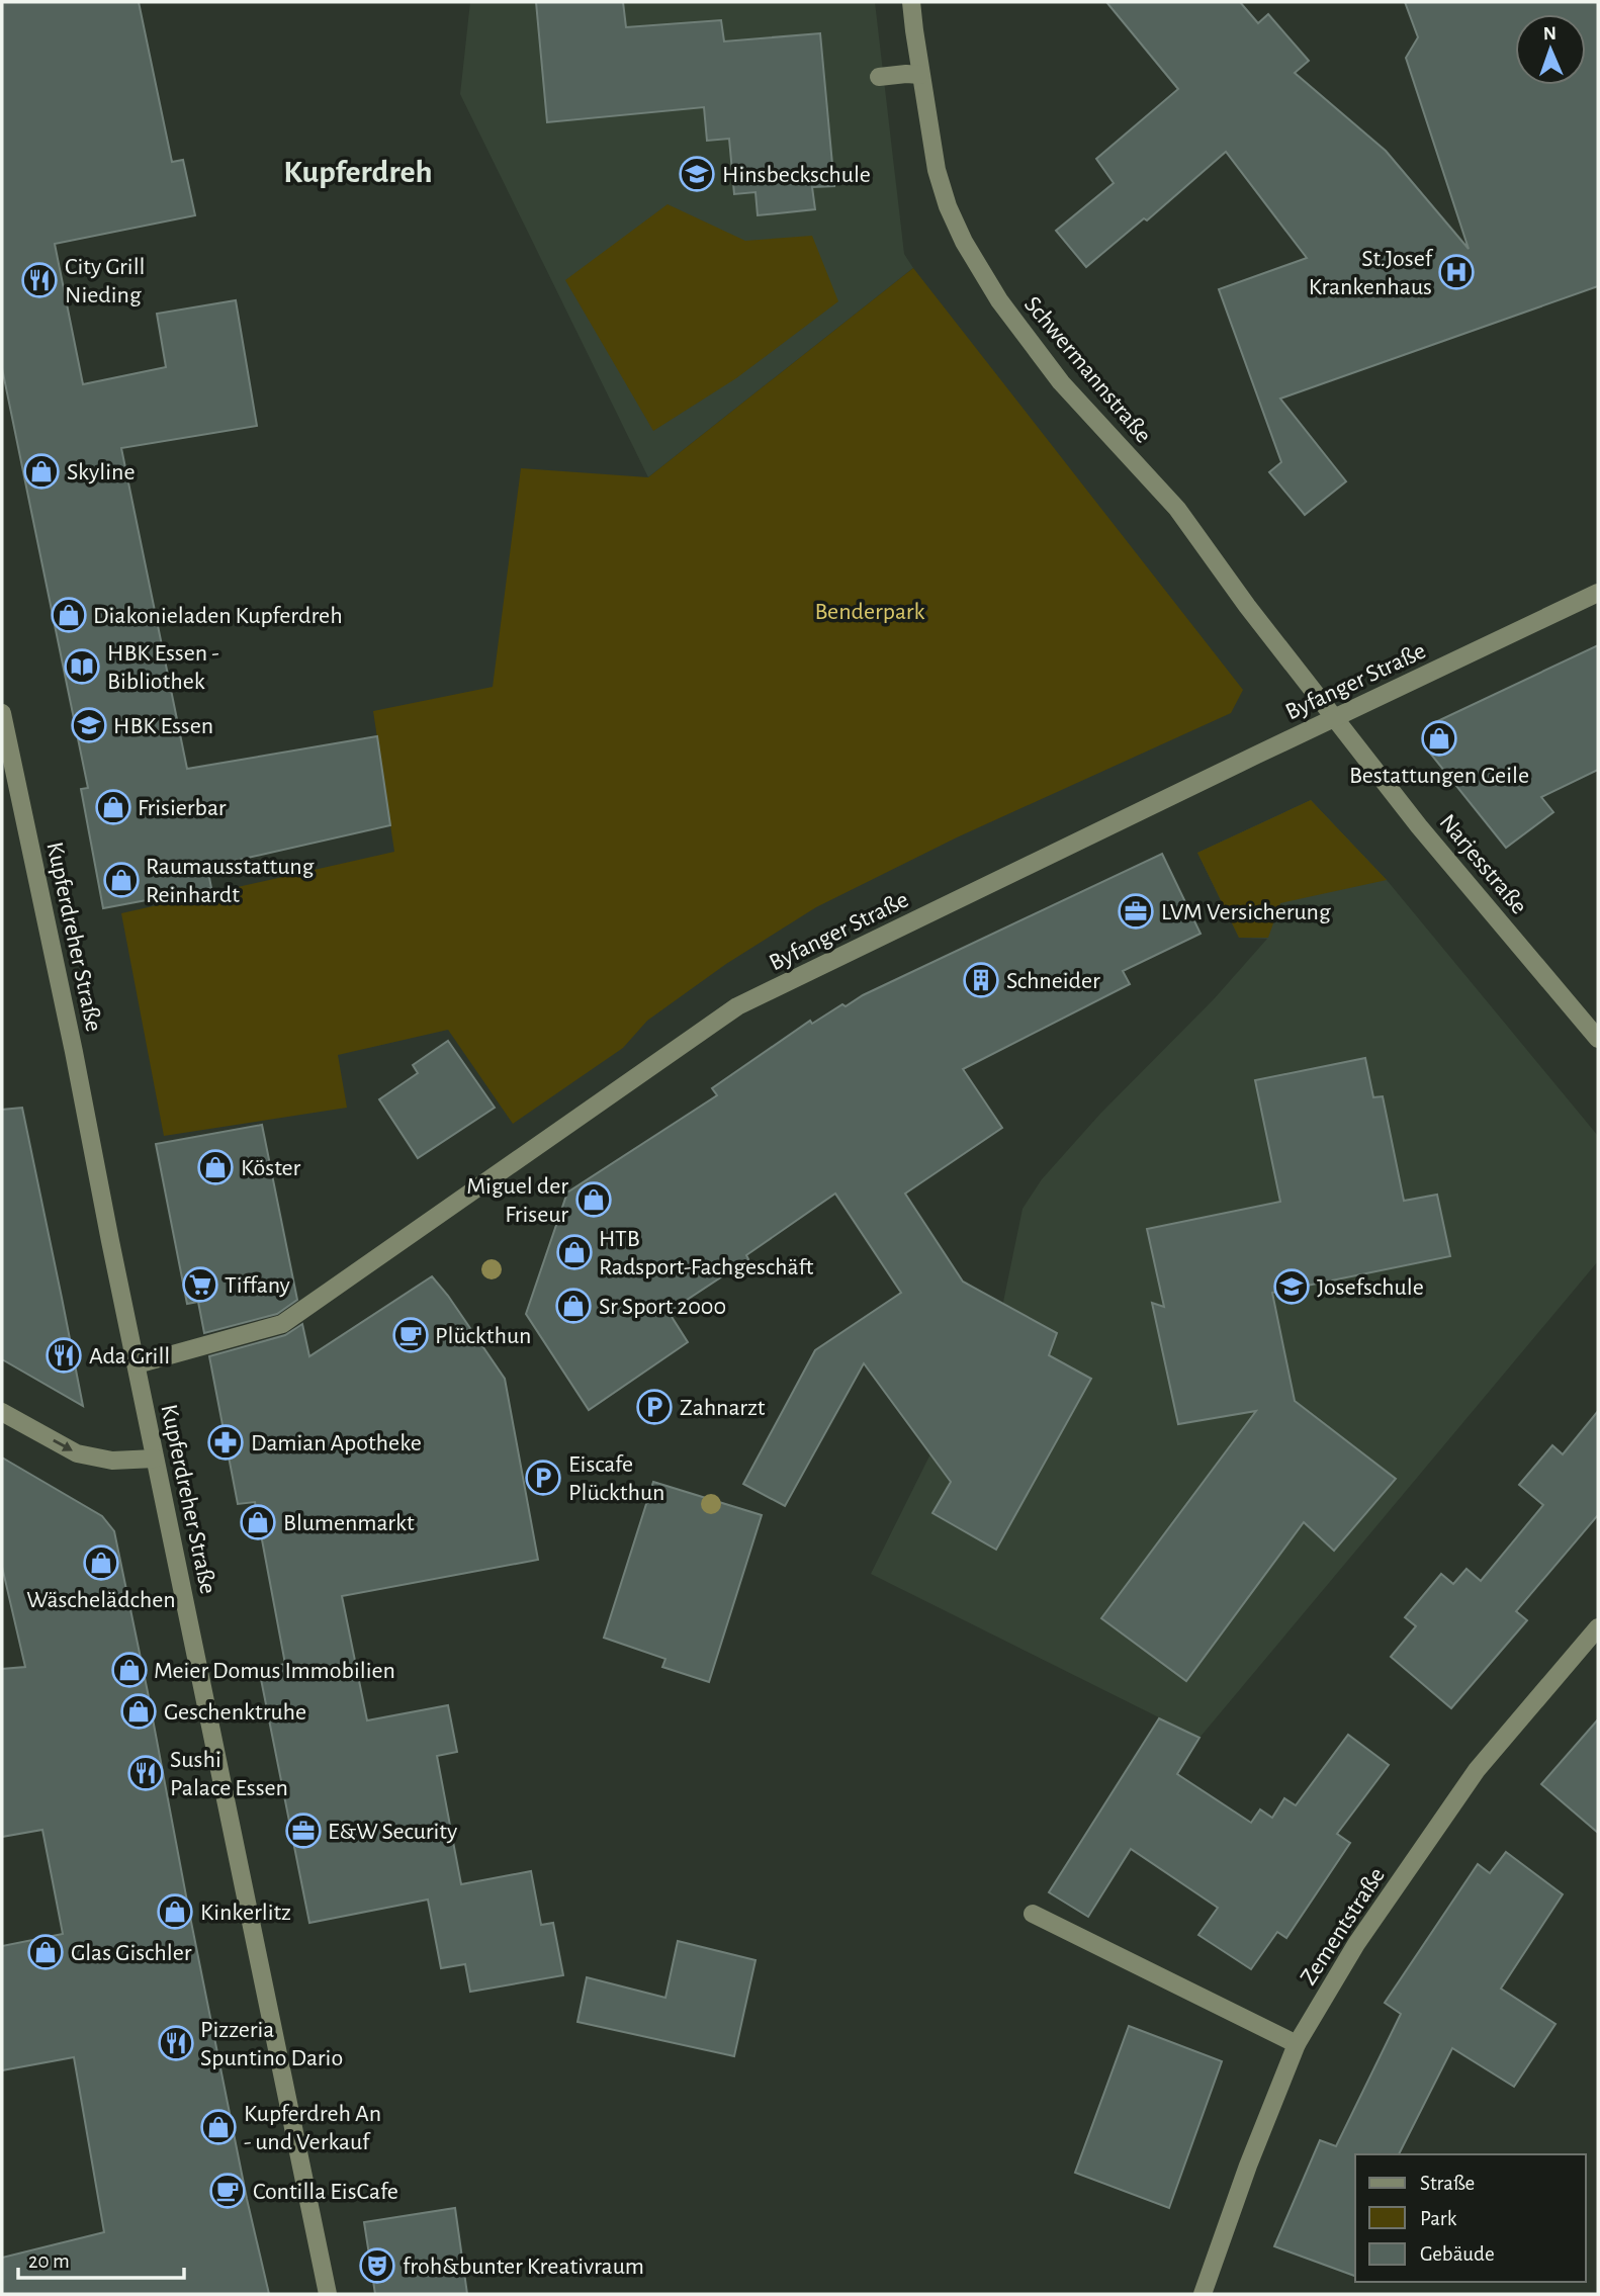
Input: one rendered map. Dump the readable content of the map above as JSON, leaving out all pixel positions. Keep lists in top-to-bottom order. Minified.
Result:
{"streets":{"street":["Schwermannstraße","Byfanger Straße","Narjesstraße","Kupferdreher Straße","Zementstraße"]},"crossings":[["Schwermannstraße","Byfanger Straße"],["Schwermannstraße","Narjesstraße"],["Byfanger Straße","Narjesstraße"],["Byfanger Straße","Kupferdreher Straße"]],"districts":["Kupferdreh"],"parks":["Benderpark"],"places":{"school or university":["Hinsbeckschule","HBK Essen","Josefschule"],"hospital":["St.Josef Krankenhaus"],"restaurant":["City Grill Nieding","Ada Grill","Sushi Palace Essen","Pizzeria Spuntino Dario"],"shop":["Skyline","Diakonieladen Kupferdreh","Bestattungen Geile","Frisierbar","Raumausstattung Reinhardt","Köster","Miguel der Friseur","HTB Radsport-Fachgeschäft","Sr Sport 2000","Blumenmarkt","Wäschelädchen","Meier Domus Immobilien","Geschenktruhe","Kinkerlitz","Glas Gischler","Kupferdreh An - und Verkauf"],"library":["HBK Essen - Bibliothek"],"office":["LVM Versicherung","E&W Security"],"building":["Schneider"],"supermarket":["Tiffany"],"cafe":["Plückthun","Contilla EisCafe"],"parking":["Zahnarzt","Eiscafe Plückthun"],"pharmacy":["Damian Apotheke"],"theatre":["froh&bunter Kreativraum"]},"legend":["Straße","Park","Gebäude"],"scale_bar":"20 m","north":"top"}
